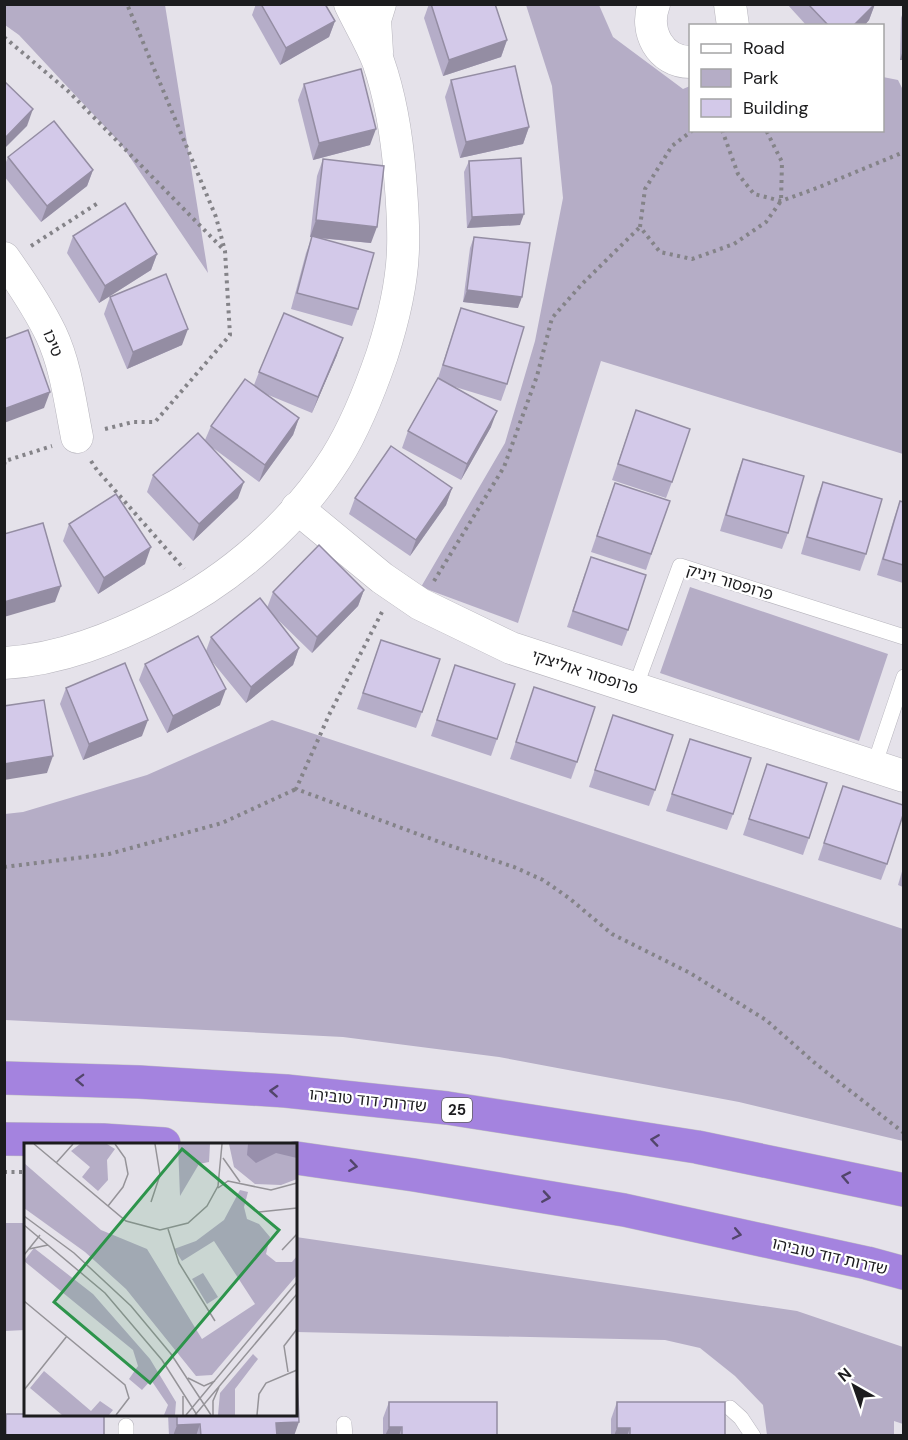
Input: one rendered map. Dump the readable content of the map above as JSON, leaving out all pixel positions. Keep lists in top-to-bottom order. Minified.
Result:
{"streets":{"highway":["שדרות דוד טוביהו","25"],"street":["טיכו","פרופסור אוליצקי"],"lane":["פרופסור ויניק"]},"crossings":[["פרופסור ויניק","פרופסור אוליצקי"]],"legend":["Road","Park","Building"],"north":"top left"}
